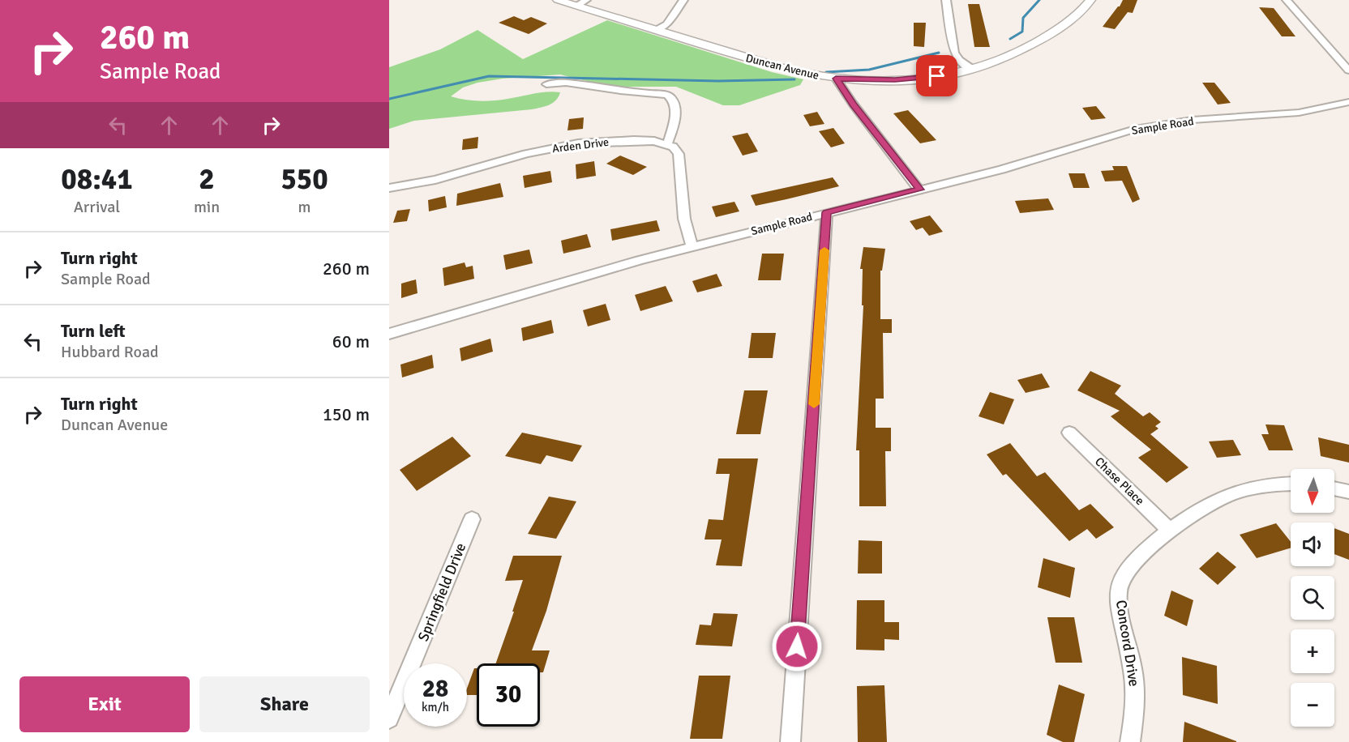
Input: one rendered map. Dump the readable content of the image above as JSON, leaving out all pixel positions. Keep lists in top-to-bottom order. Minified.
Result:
{"streets":{"main road":["Duncan Avenue"],"street":["Sample Road","Arden Drive","Chase Place","Springfield Drive","Concord Drive"]},"crossings":[["Chase Place","Concord Drive"]],"north":"bottom","page":{"turn":["260 m","Sample Road"],"eta":["08:41","Arrival","2","min","550","m"],"list":[{"name":"Turn right","note":"Sample Road","value":"260 m"},{"name":"Turn left","note":"Hubbard Road","value":"60 m"},{"name":"Turn right","note":"Duncan Avenue","value":"150 m"}],"map_buttons":["+","−"],"speed":"28 km/h","limit":"30","buttons":["Exit","Share"]}}
